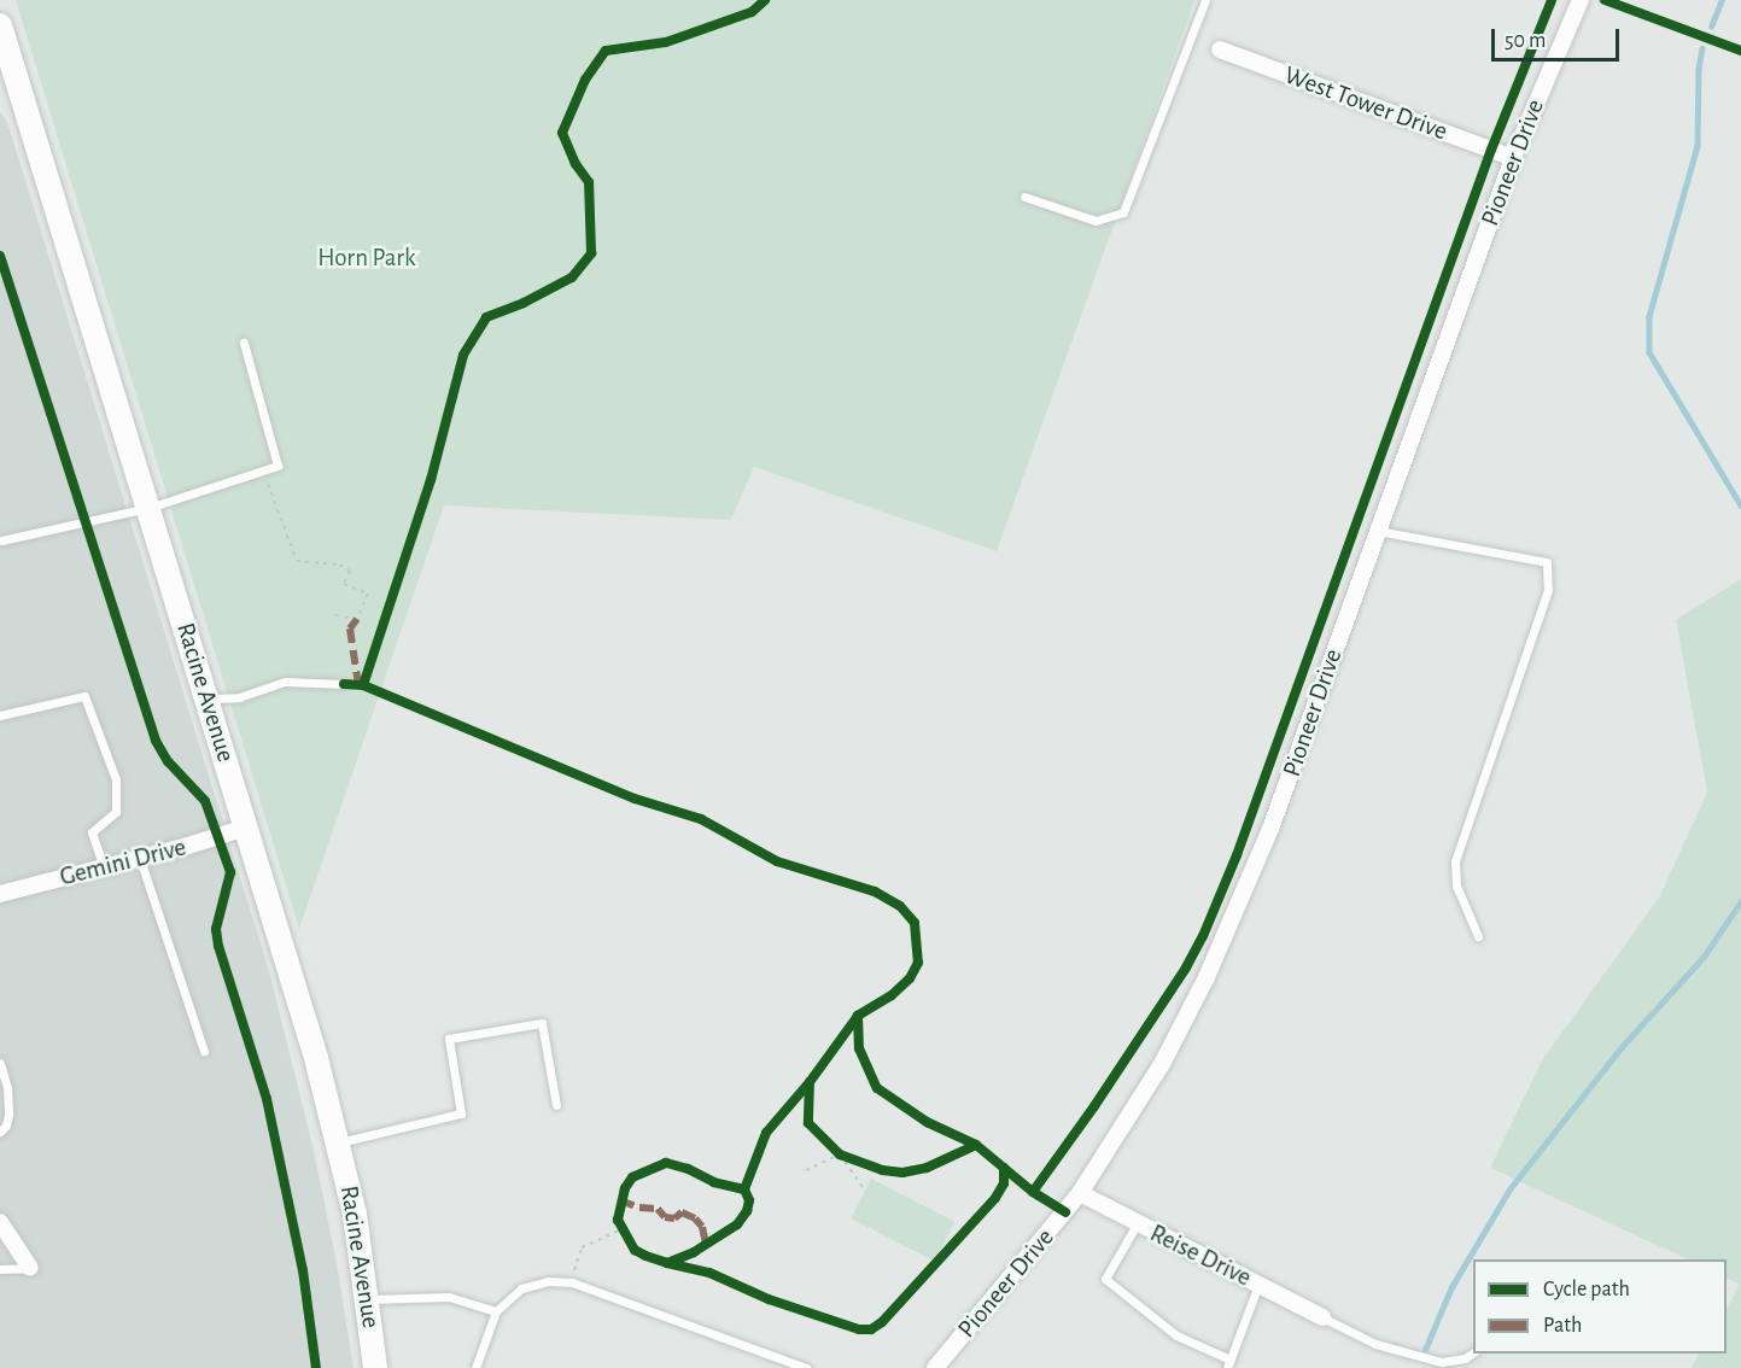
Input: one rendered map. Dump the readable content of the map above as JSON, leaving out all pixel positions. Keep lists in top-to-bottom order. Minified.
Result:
{"streets":{"main road":["Racine Avenue"],"street":["West Tower Drive","Pioneer Drive","Gemini Drive","Reise Drive"]},"crossings":[["West Tower Drive","Pioneer Drive"],["Pioneer Drive","Reise Drive"],["Racine Avenue","Gemini Drive"]],"parks":["Horn Park"],"legend":["Cycle path","Path"],"scale_bar":"50 m"}
